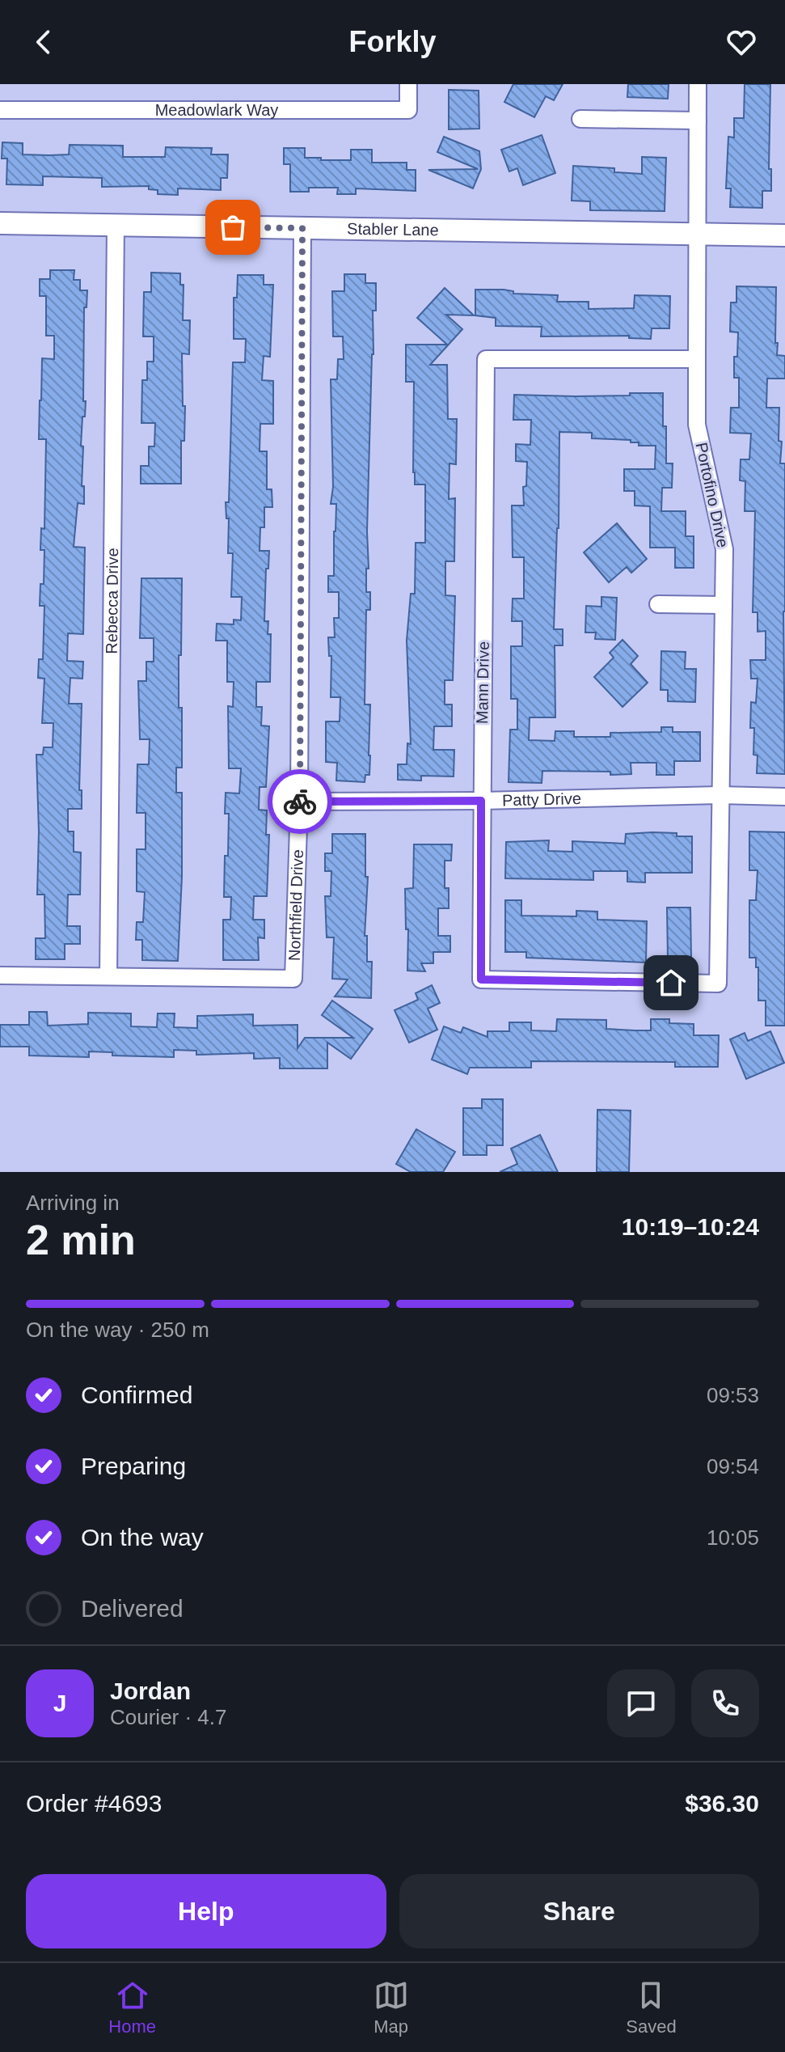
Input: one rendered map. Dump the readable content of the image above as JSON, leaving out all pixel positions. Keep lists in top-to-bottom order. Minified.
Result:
{"streets":{"street":["Meadowlark Way","Stabler Lane","Portofino Drive","Rebecca Drive","Mann Drive","Patty Drive","Northfield Drive"]},"crossings":[["Stabler Lane","Portofino Drive"],["Stabler Lane","Rebecca Drive"],["Stabler Lane","Northfield Drive"],["Portofino Drive","Mann Drive"],["Portofino Drive","Patty Drive"],["Rebecca Drive","Northfield Drive"],["Mann Drive","Patty Drive"],["Patty Drive","Northfield Drive"]],"page":{"header":"Forkly","heading":["2 min","Arriving in","10:19–10:24"],"panel":["Jordan","Courier · 4.7","Order #4693","$36.30"],"bar":"On the way · 250 m","list":[["Confirmed","09:53"],["Preparing","09:54"],["On the way","10:05"],"Delivered"],"round":"J","buttons":["Help","Share"],"tabs":["Home","Map","Saved"]}}
